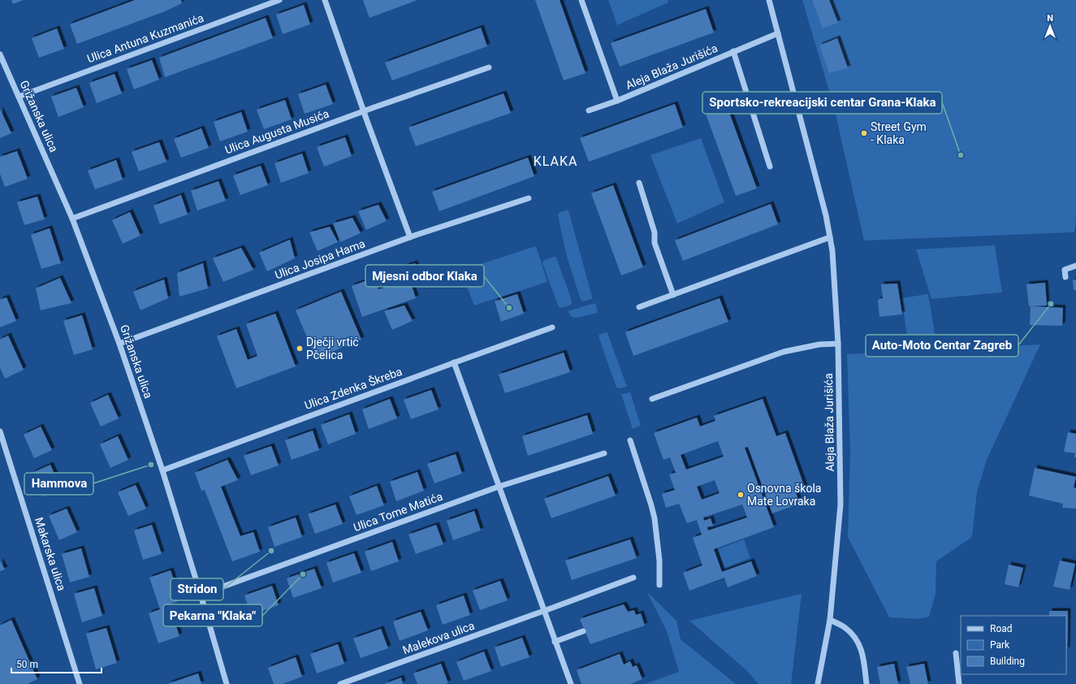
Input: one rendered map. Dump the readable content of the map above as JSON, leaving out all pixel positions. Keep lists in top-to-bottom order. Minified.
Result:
{"streets":{"street":["Ulica Antuna Kuzmanića","Aleja Blaža Jurišića","Grižanska ulica","Ulica Augusta Musića","Ulica Josipa Hama","Ulica Zdenka Škreba","Ulica Tome Matića","Makarska ulica","Malekova ulica"]},"crossings":[["Ulica Antuna Kuzmanića","Grižanska ulica"],["Grižanska ulica","Ulica Augusta Musića"],["Grižanska ulica","Ulica Josipa Hama"],["Grižanska ulica","Ulica Zdenka Škreba"],["Grižanska ulica","Ulica Tome Matića"]],"districts":["KLAKA"],"places":["Street Gym - Klaka","Sportsko-rekreacijski centar Grana-Klaka","Auto-Moto Centar Zagreb","Mjesni odbor Klaka","Dječji vrtić Pčelica","Hammova","Osnovna škola Mate Lovraka","Stridon","Pekarna \"Klaka\""],"legend":["Road","Park","Building"],"scale_bar":"50 m","north":"top"}
